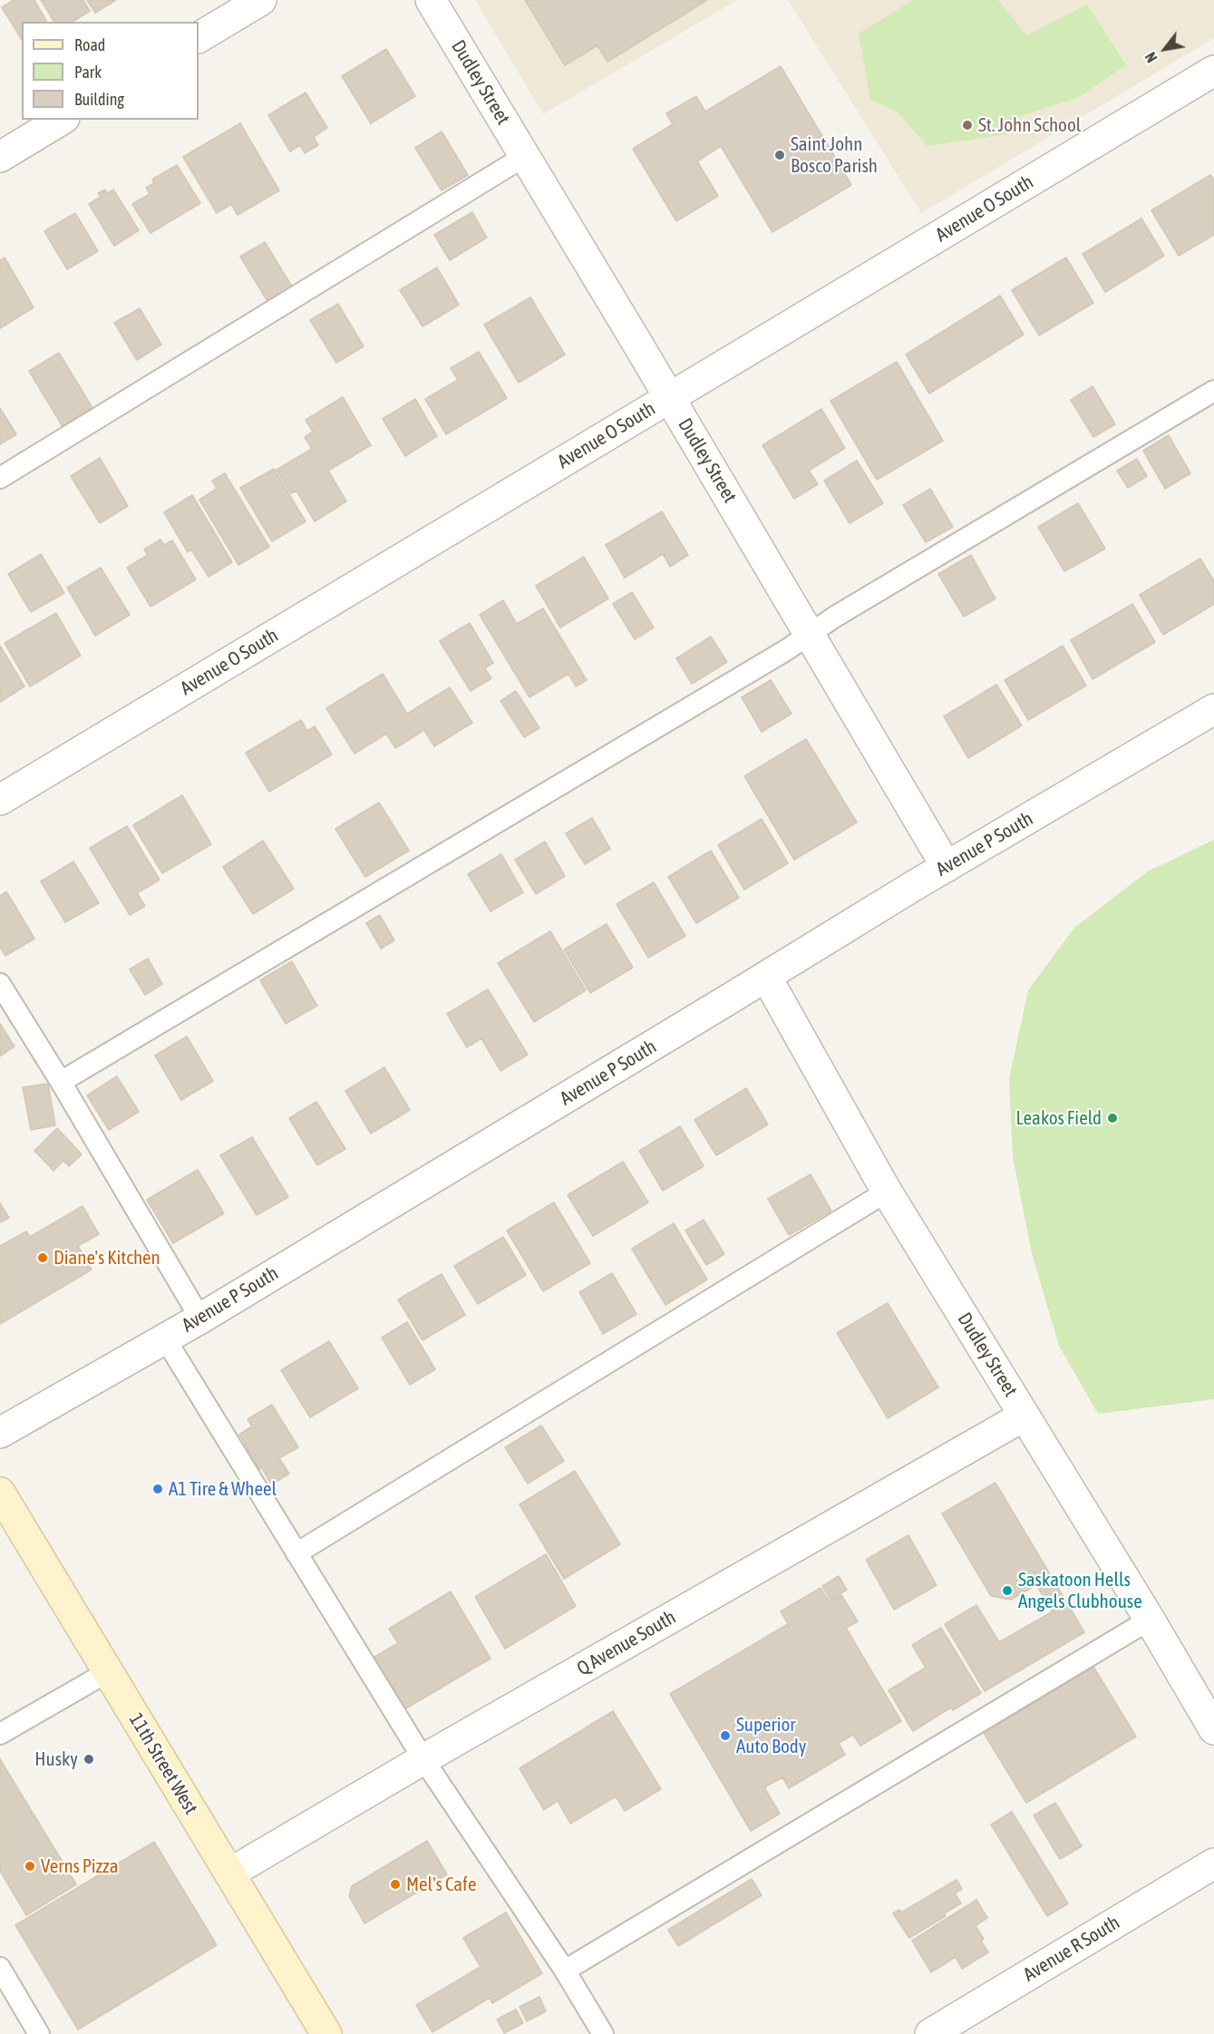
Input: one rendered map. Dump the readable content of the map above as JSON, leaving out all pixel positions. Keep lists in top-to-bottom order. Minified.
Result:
{"streets":{"main road":["11th Street West"],"street":["Dudley Street","Avenue O South","Avenue P South","Q Avenue South","Avenue R South"]},"crossings":[["Dudley Street","Avenue O South"],["Dudley Street","Avenue P South"],["Dudley Street","Q Avenue South"],["Q Avenue South","11th Street West"]],"places":["St. John School","Saint John Bosco Parish","Leakos Field","Diane's Kitchen","A1 Tire & Wheel","Saskatoon Hells Angels Clubhouse","Superior Auto Body","Husky","Verns Pizza","Mel's Cafe"],"legend":["Road","Park","Building"],"north":"bottom left"}
